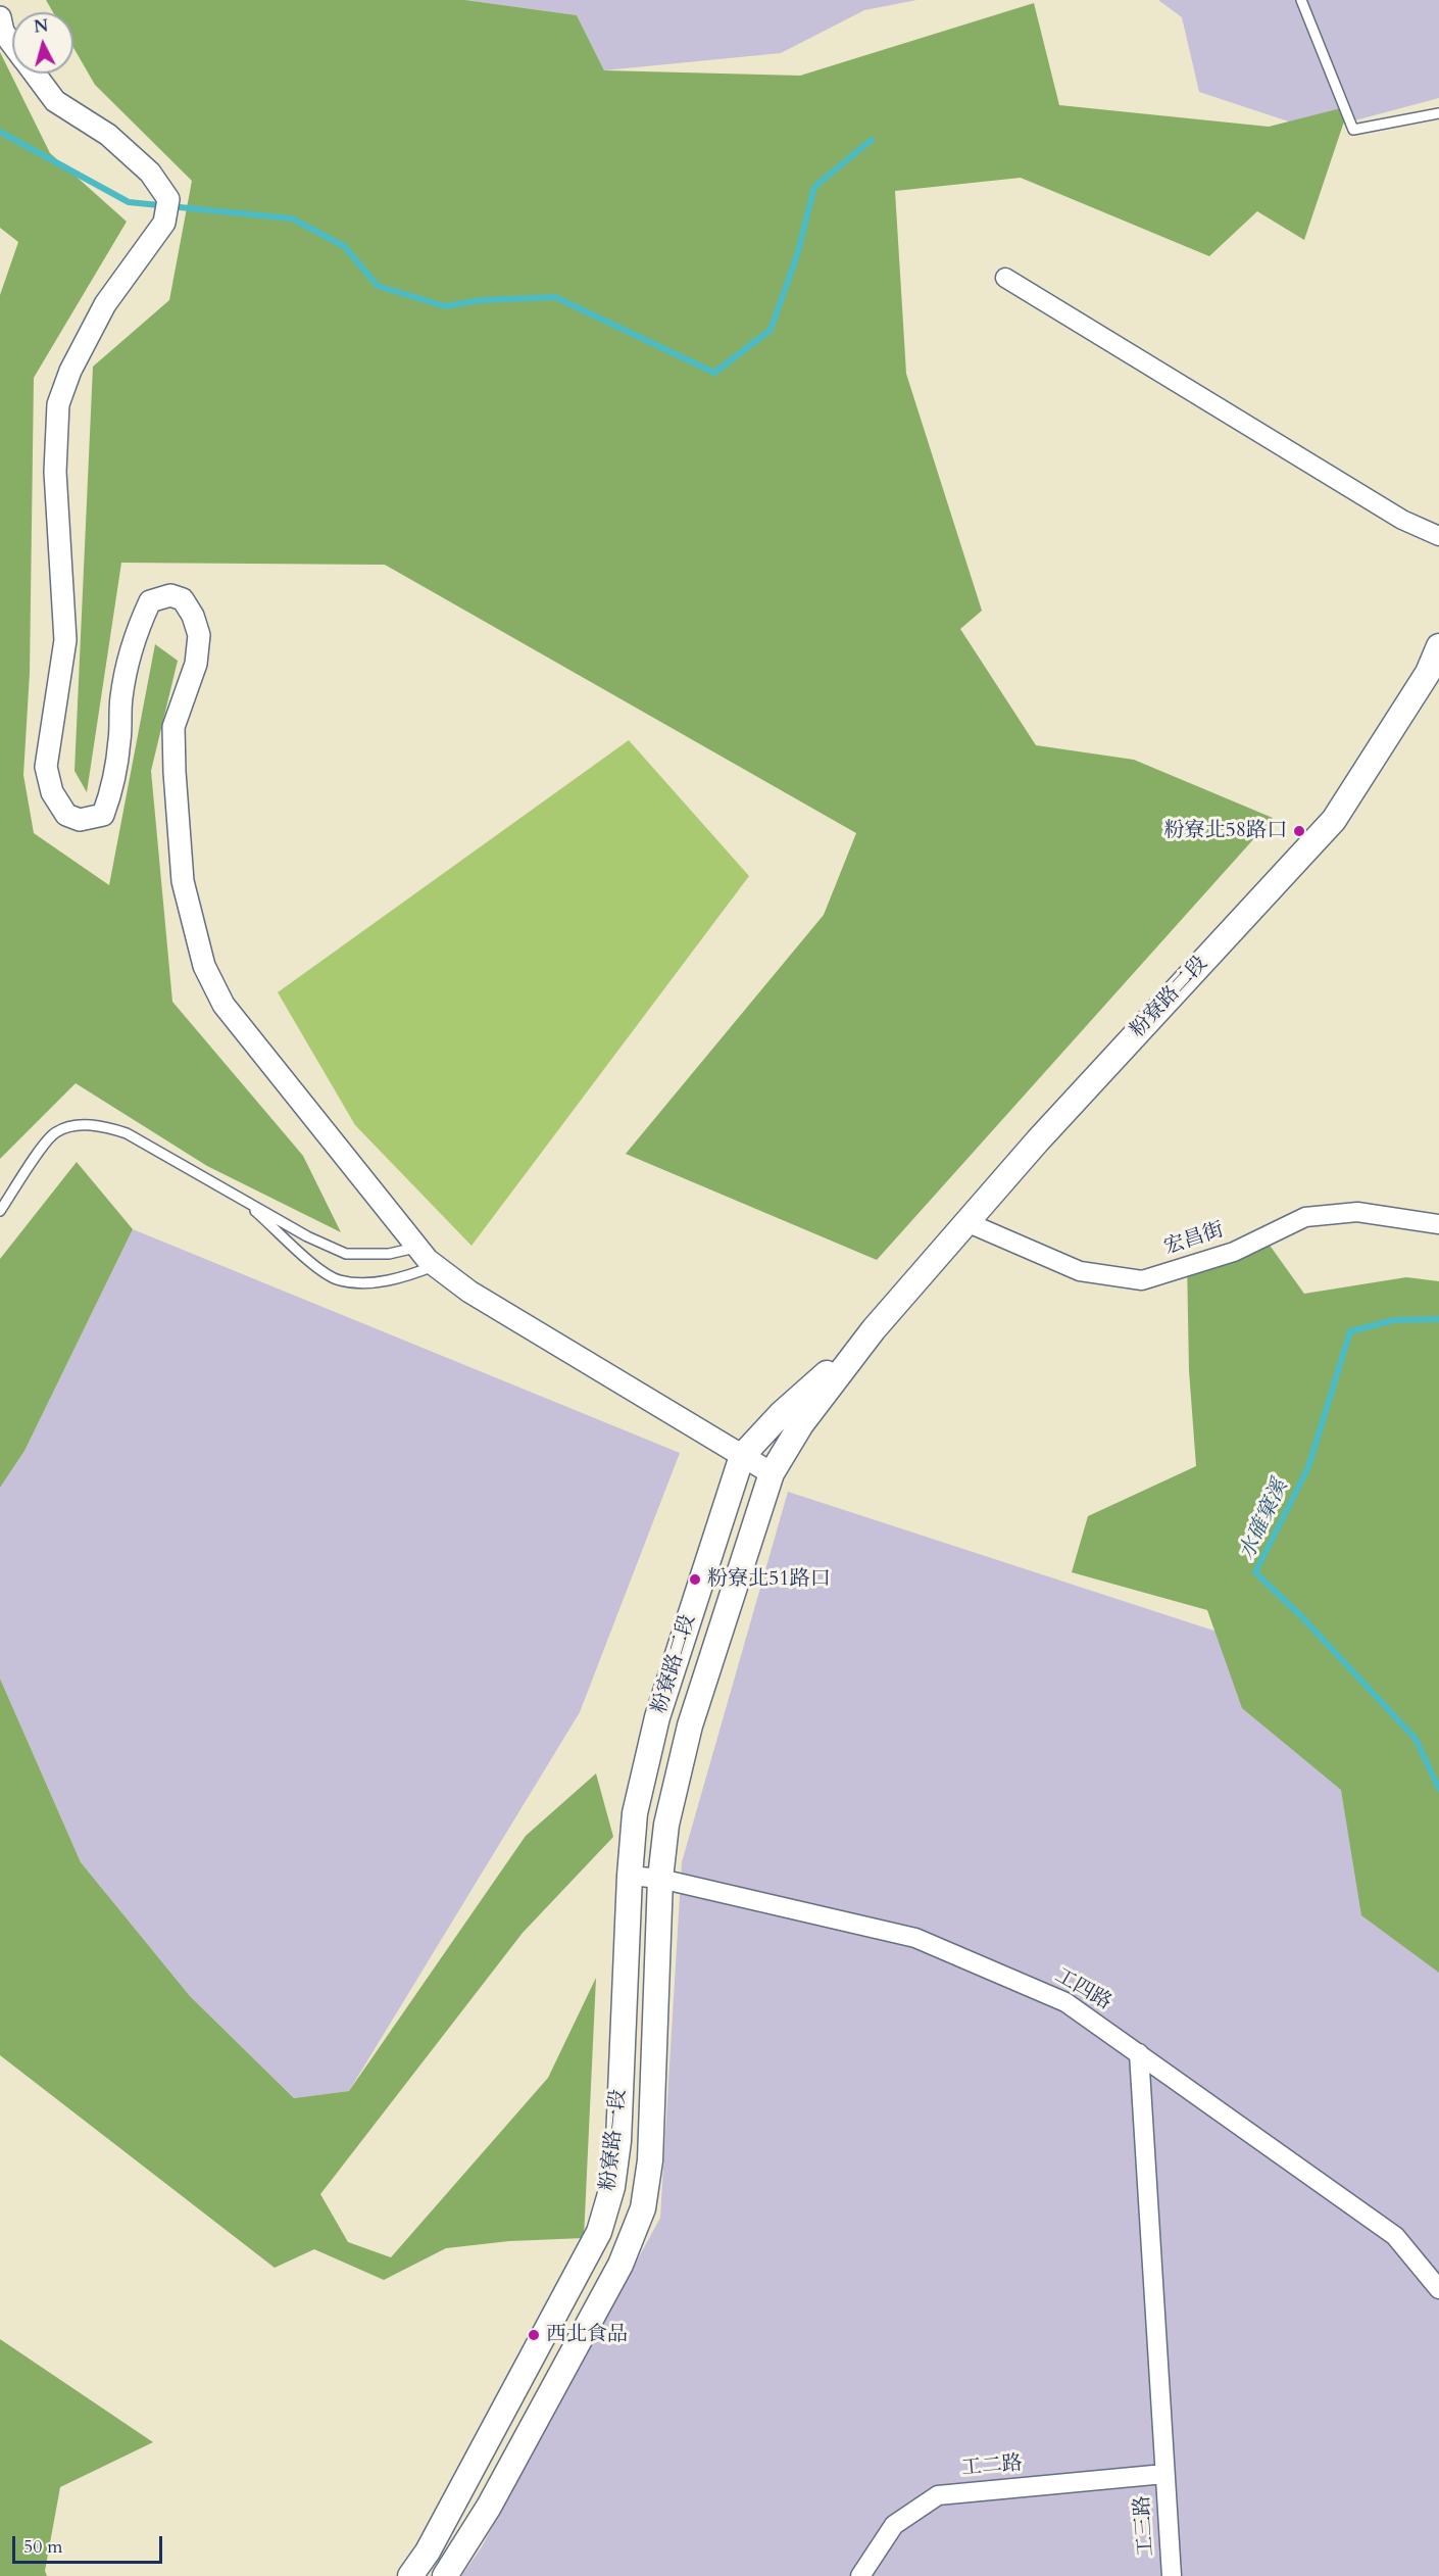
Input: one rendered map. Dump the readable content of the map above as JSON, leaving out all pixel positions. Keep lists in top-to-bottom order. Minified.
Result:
{"streets":{"main road":["粉寮路二段","粉寮路一段"],"street":["宏昌街","工四路","工二路","工三路"]},"crossings":[["粉寮路二段","宏昌街"],["粉寮路二段","工四路"],["粉寮路二段","粉寮路一段"],["工四路","粉寮路一段"],["工四路","工三路"],["工二路","工三路"]],"water":["水確窠溪"],"places":["粉寮北58路口","粉寮北51路口","西北食品"],"scale_bar":"50 m","north":"top"}
